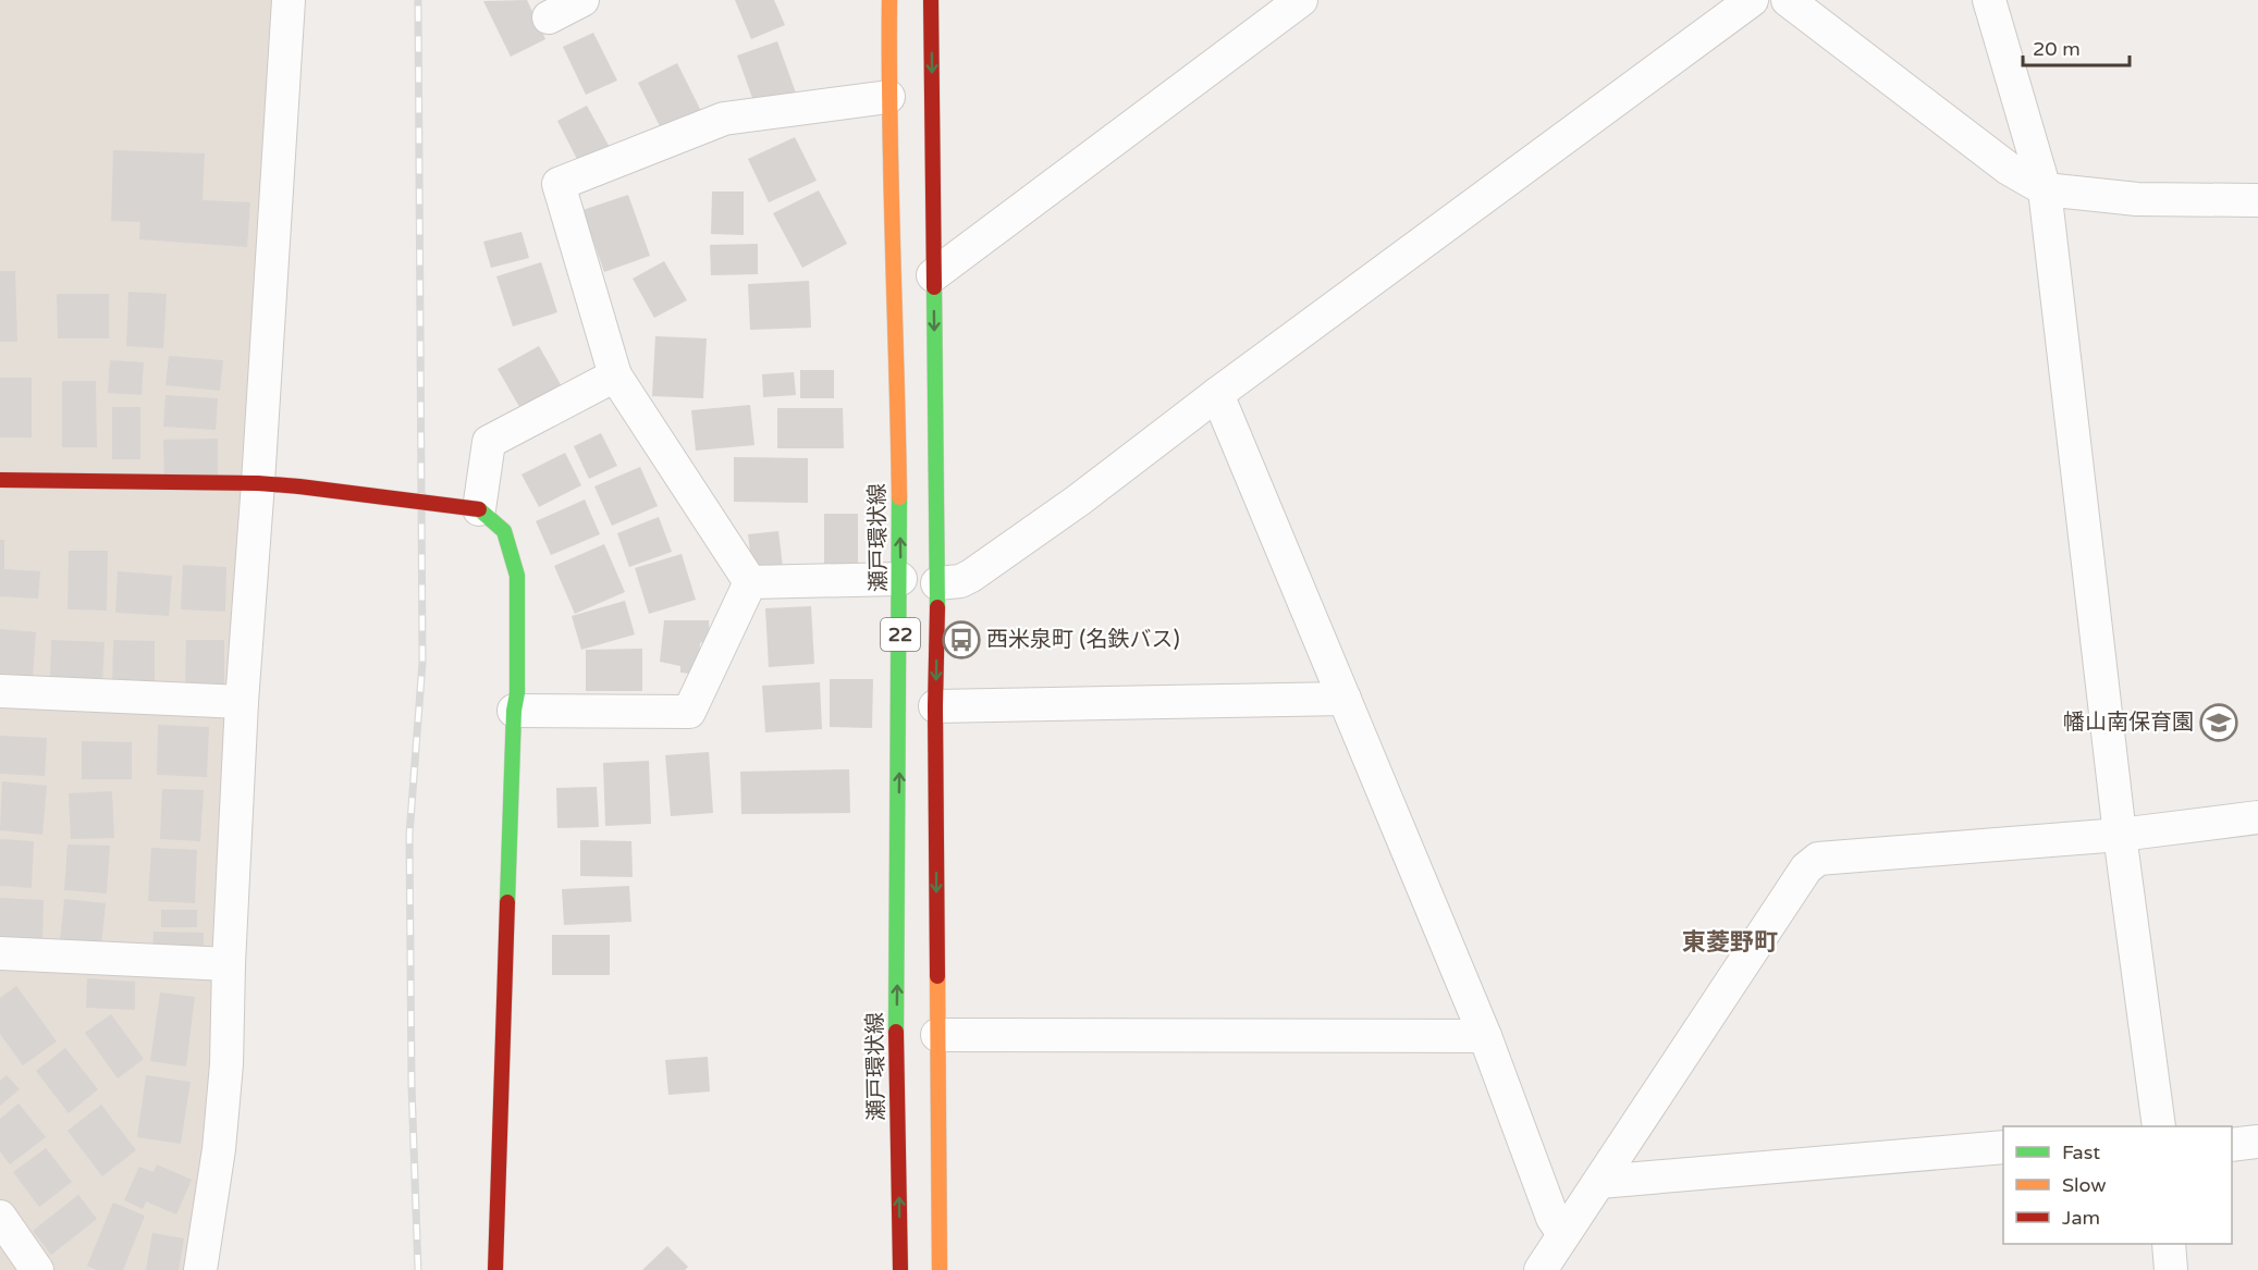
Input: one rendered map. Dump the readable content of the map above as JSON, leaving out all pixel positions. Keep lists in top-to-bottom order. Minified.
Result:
{"streets":{"main road":["瀬戸環状線","22"]},"districts":["東菱野町"],"places":{"bus stop":["西米泉町 (名鉄バス)"],"school or university":["幡山南保育園"]},"legend":["Fast","Slow","Jam"],"scale_bar":"20 m"}
